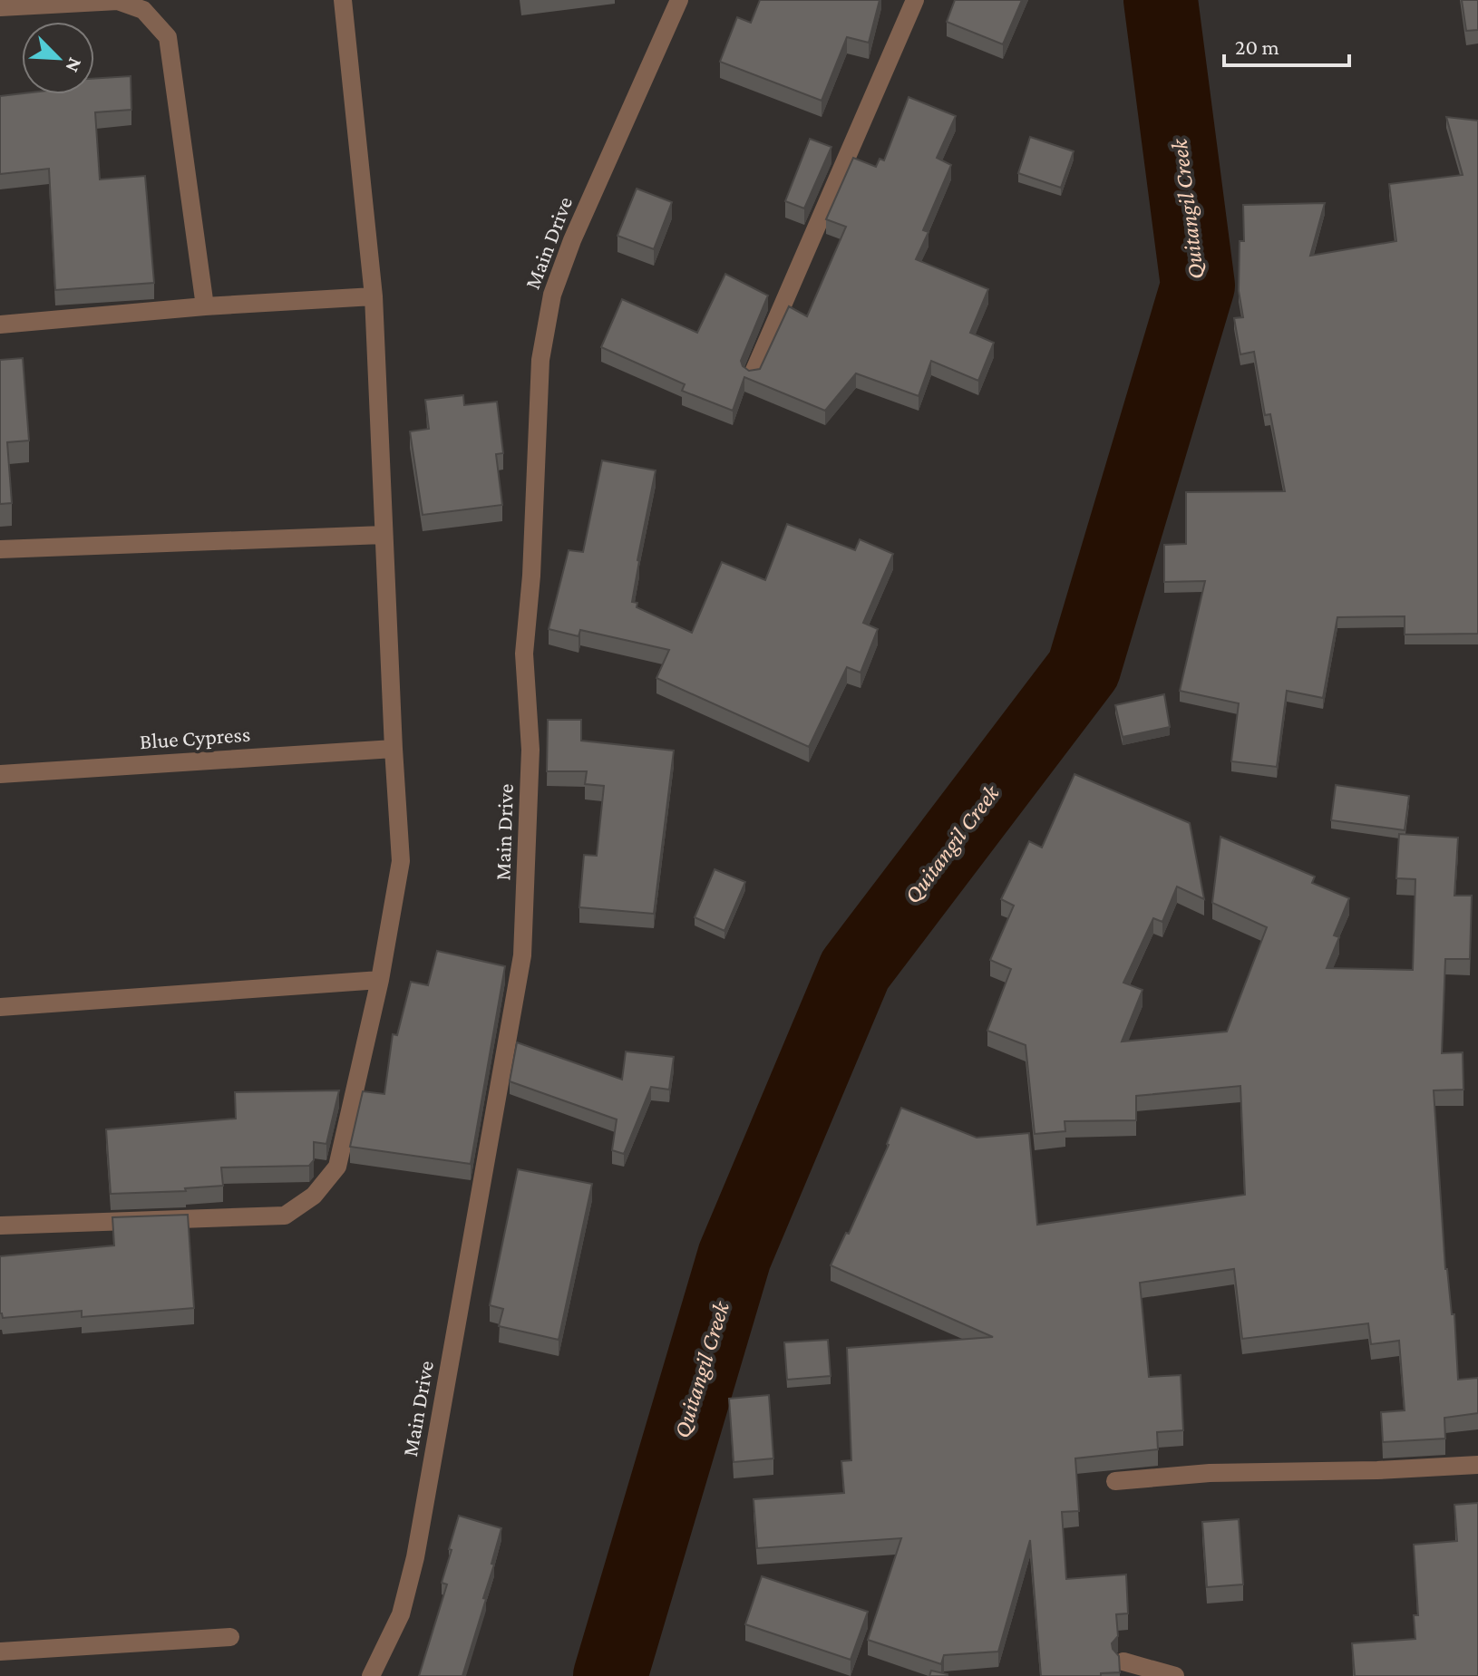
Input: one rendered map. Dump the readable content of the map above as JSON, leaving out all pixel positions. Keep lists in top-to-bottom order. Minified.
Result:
{"streets":{"street":["Main Drive","Blue Cypress"]},"water":["Quitangil Creek"],"scale_bar":"20 m","north":"bottom right"}
